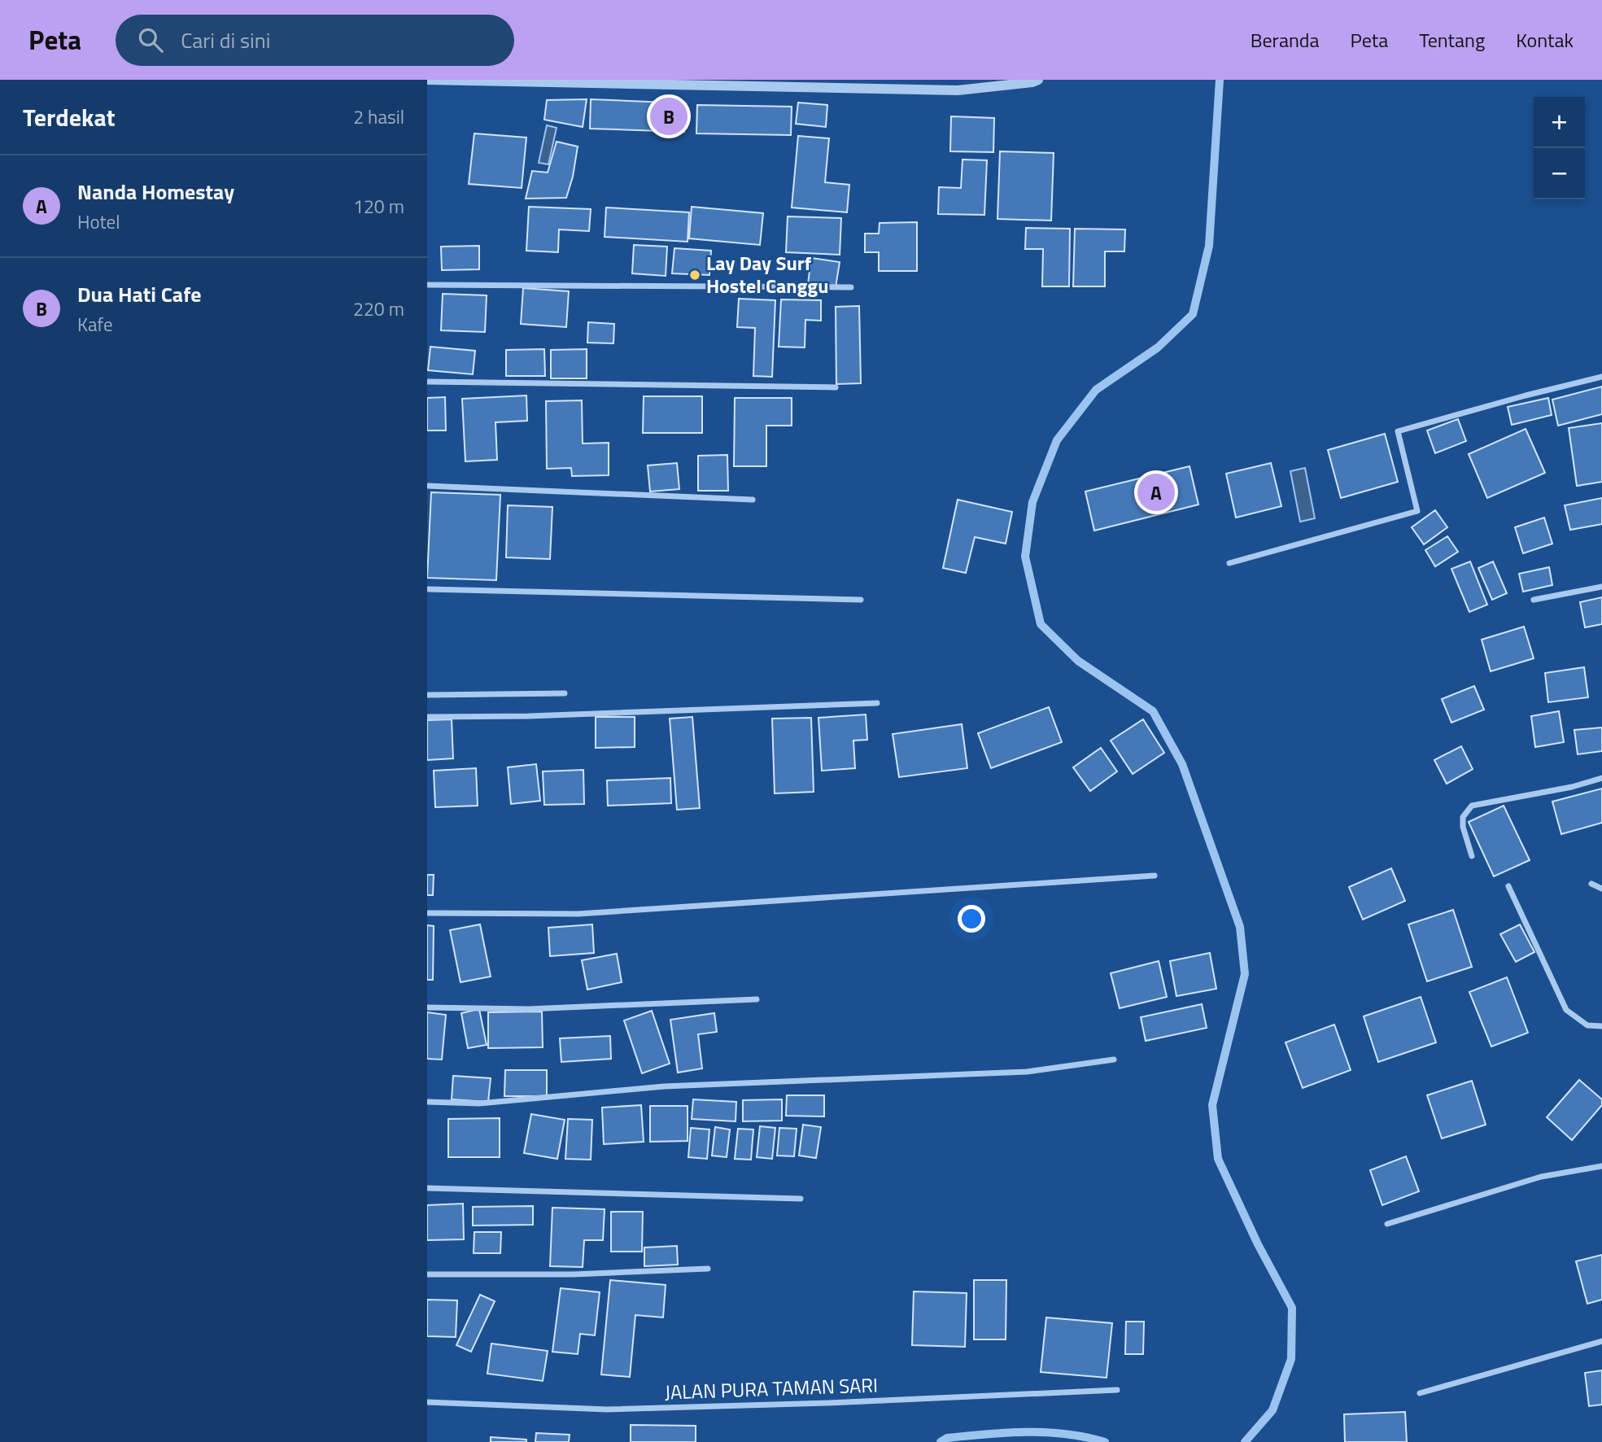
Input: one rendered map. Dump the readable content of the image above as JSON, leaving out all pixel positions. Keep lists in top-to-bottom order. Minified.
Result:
{"streets":{"street":["JALAN PURA TAMAN SARI"]},"places":["Lay Day Surf Hostel Canggu"],"page":{"header":"Peta","search":"Cari di sini","nav":["Beranda","Peta","Tentang","Kontak"],"heading":["Terdekat","2 hasil"],"pins":["B","A"],"map_buttons":["+","−"],"list":[{"mark":"A","name":"Nanda Homestay","note":"Hotel","value":"120 m"},{"mark":"B","name":"Dua Hati Cafe","note":"Kafe","value":"220 m"}]}}
